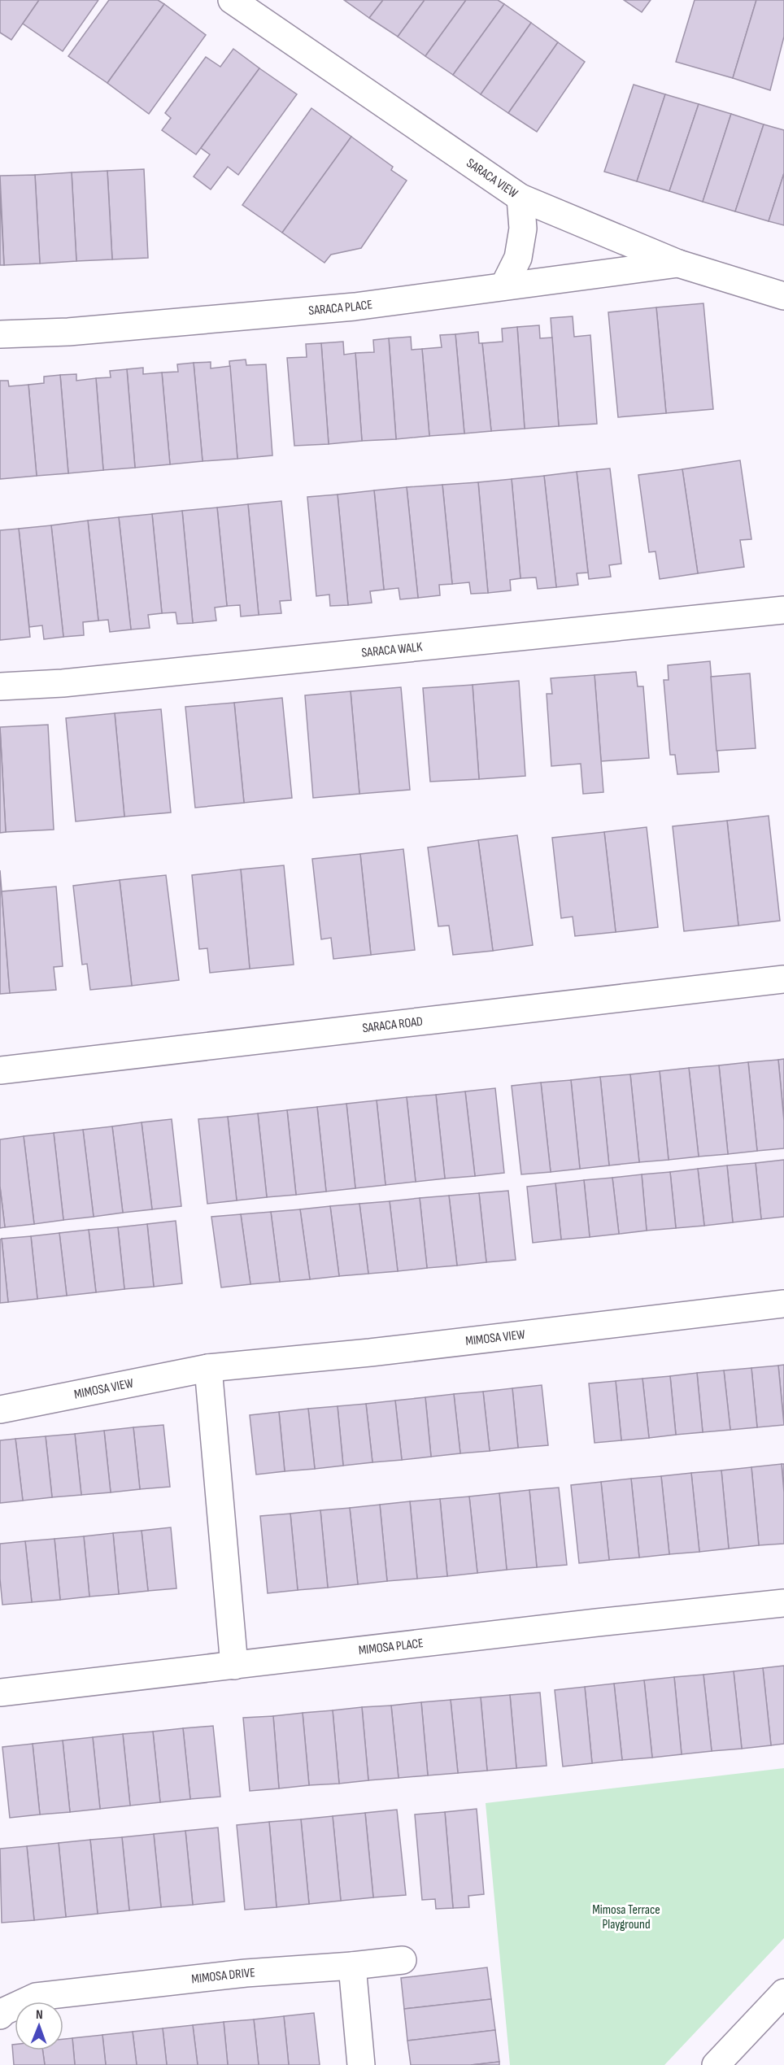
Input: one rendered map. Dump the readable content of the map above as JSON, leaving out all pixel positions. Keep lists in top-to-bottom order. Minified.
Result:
{"streets":{"street":["SARACA VIEW","SARACA PLACE","SARACA WALK","SARACA ROAD","MIMOSA VIEW","MIMOSA PLACE","MIMOSA DRIVE"]},"crossings":[["SARACA VIEW","SARACA PLACE"]],"parks":["Mimosa Terrace Playground"],"north":"top"}
